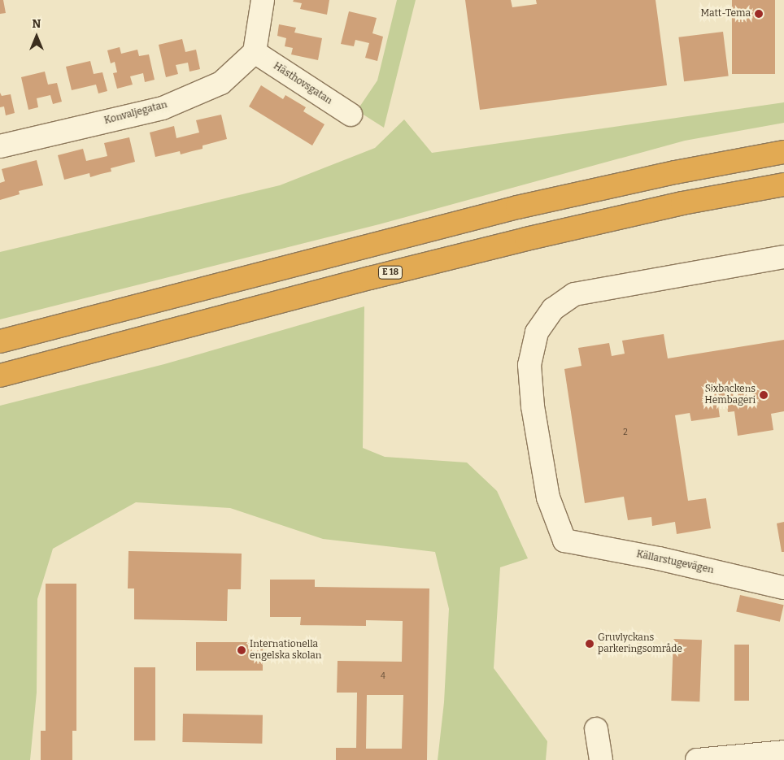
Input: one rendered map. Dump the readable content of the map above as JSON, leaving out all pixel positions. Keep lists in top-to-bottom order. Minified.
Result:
{"streets":{"highway":["E 18"],"street":["Hästhovsgatan","Konvaljegatan","Källarstugevägen"]},"crossings":[["Hästhovsgatan","Konvaljegatan"]],"places":["Matt-Tema","Sixbackens Hembageri","Gruvlyckans parkeringsområde","Internationella engelska skolan"],"house_numbers":["2","4"],"north":"top"}
